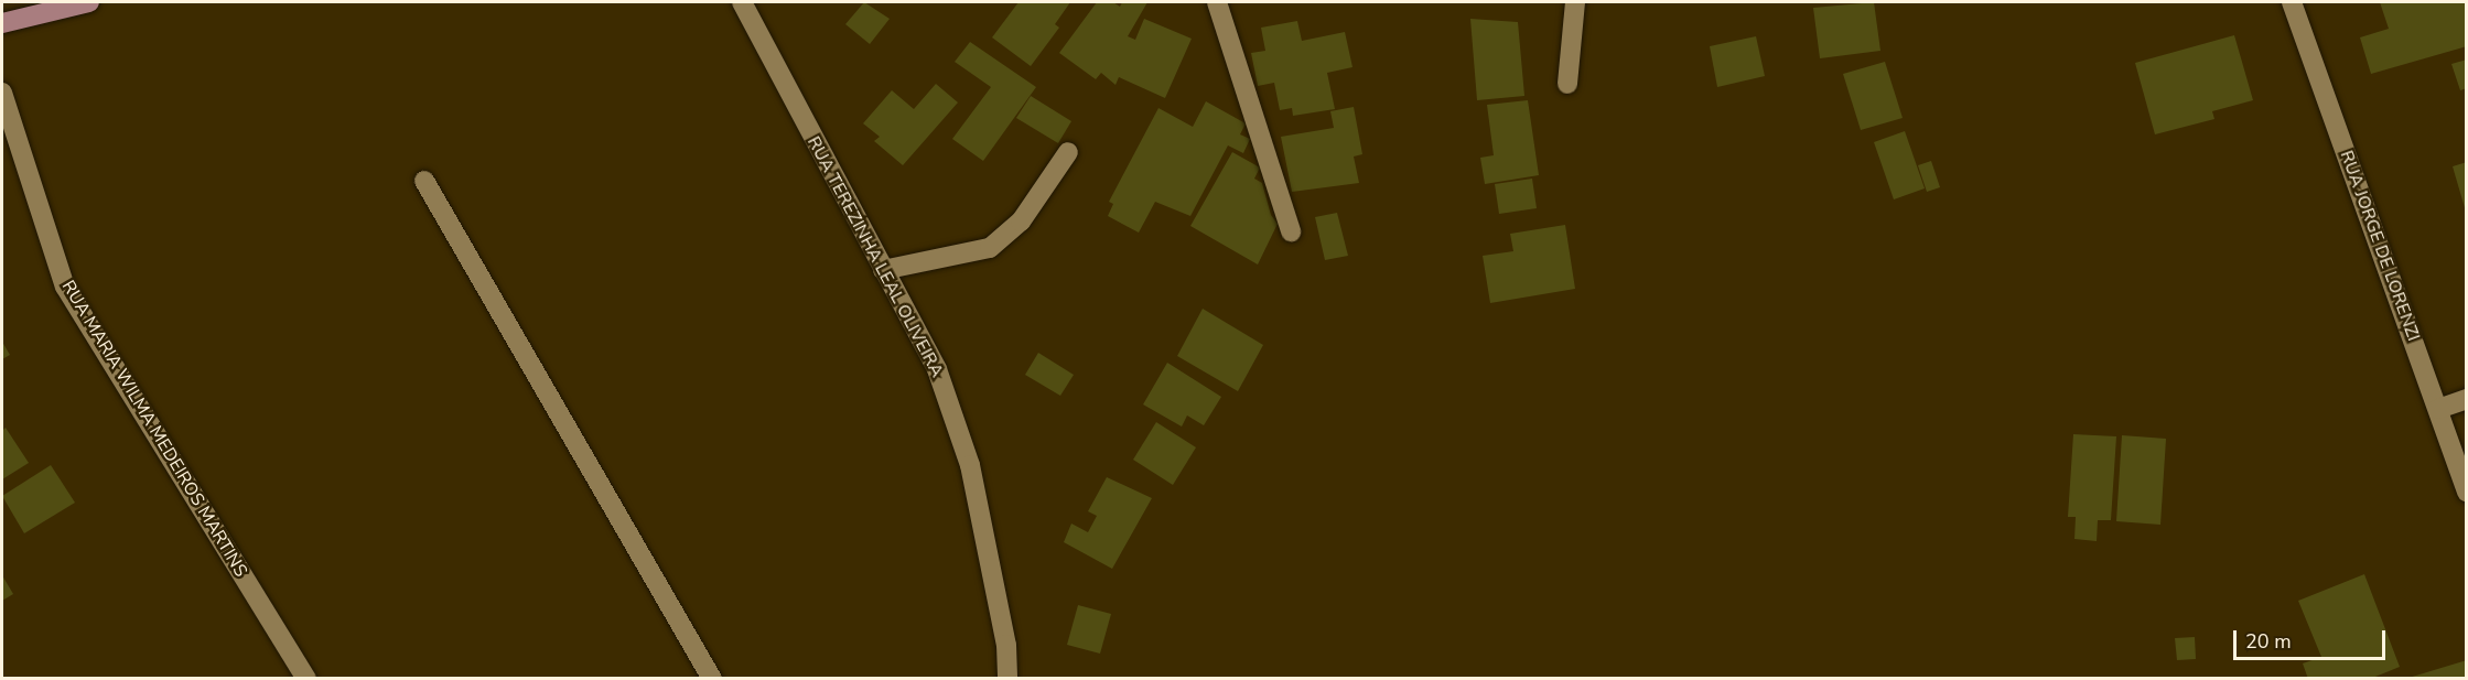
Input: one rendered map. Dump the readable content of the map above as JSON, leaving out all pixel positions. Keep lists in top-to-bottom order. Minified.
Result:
{"streets":{"street":["RUA JORGE DE LORENZI","RUA TEREZINHA LEAL OLIVEIRA","RUA MARIA WILMA MEDEIROS MARTINS"]},"scale_bar":"20 m"}
